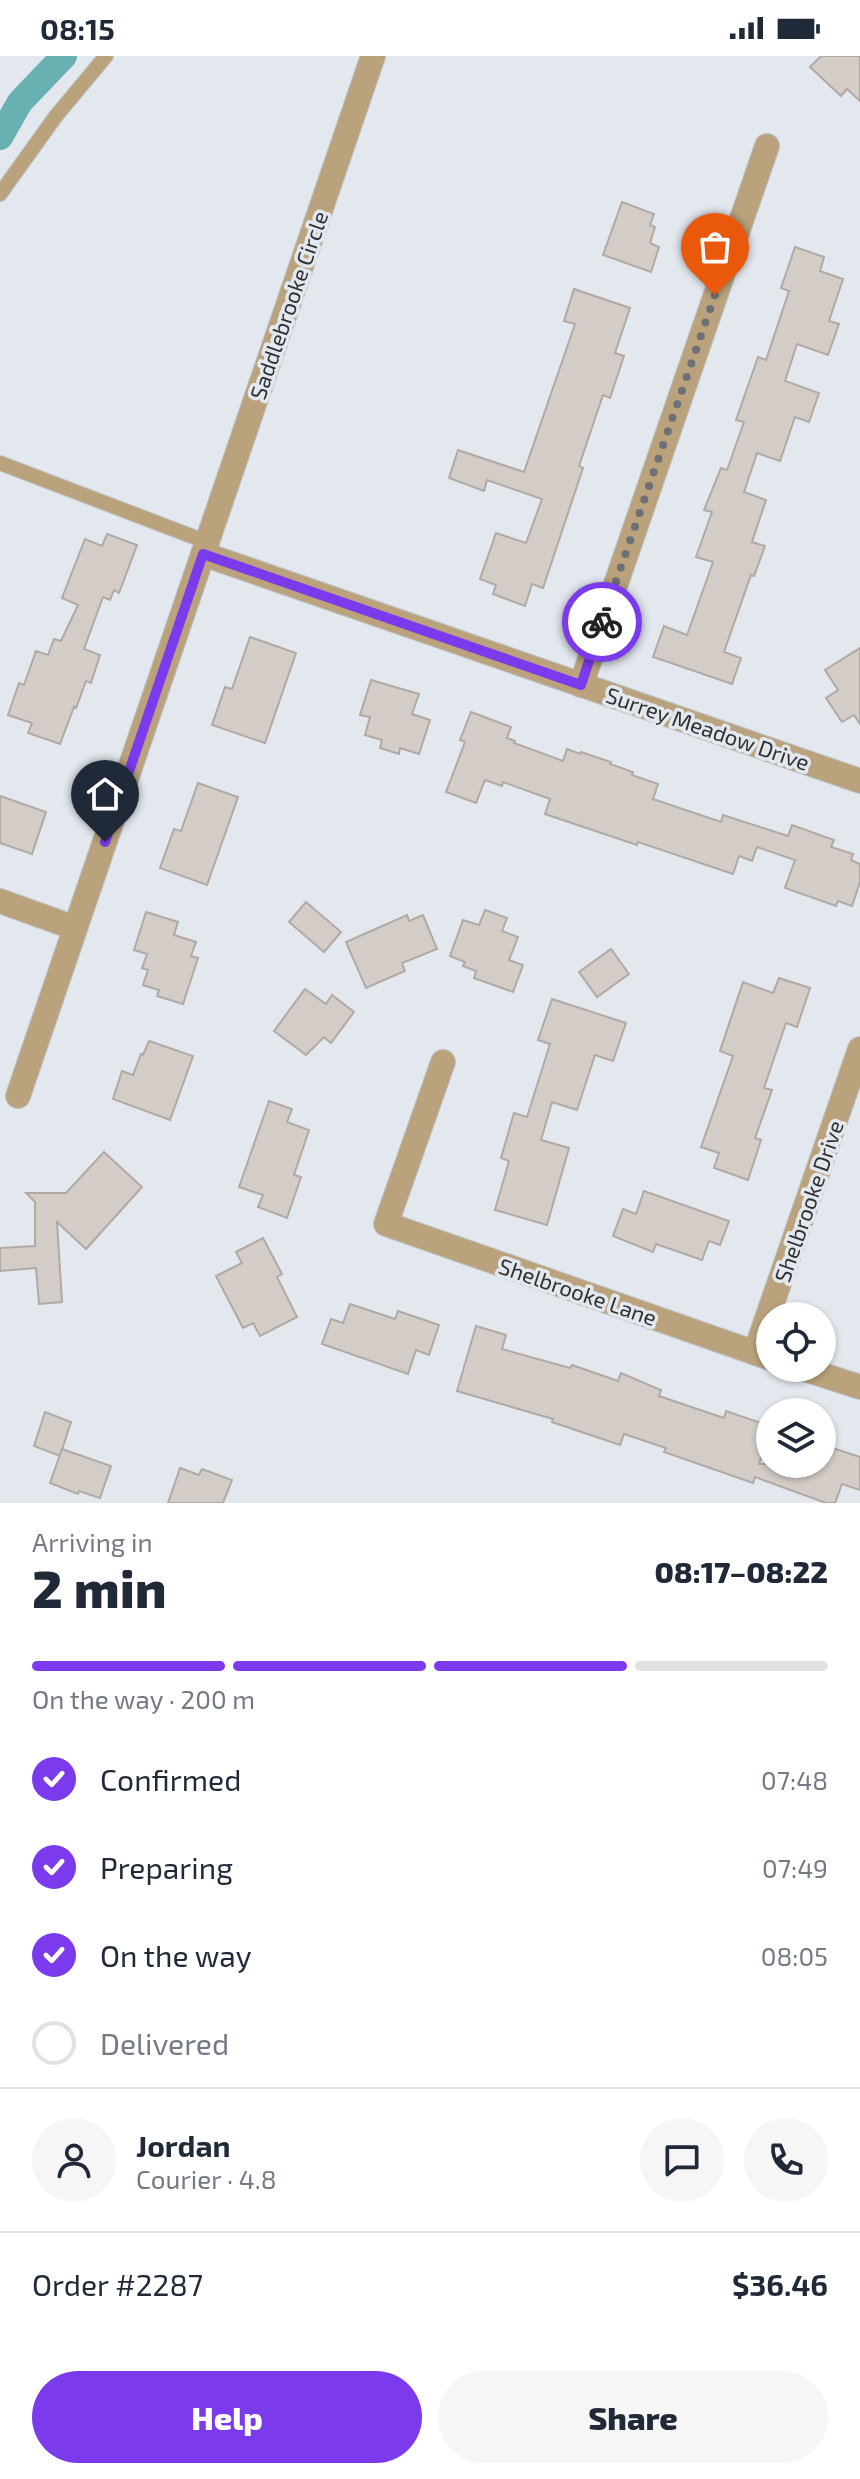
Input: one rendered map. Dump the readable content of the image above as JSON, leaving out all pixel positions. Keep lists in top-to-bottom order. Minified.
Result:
{"streets":{"street":["Saddlebrooke Circle","Surrey Meadow Drive","Shelbrooke Drive","Shelbrooke Lane"]},"crossings":[["Saddlebrooke Circle","Surrey Meadow Drive"]],"page":{"status":"08:15","heading":["2 min","Arriving in","08:17–08:22"],"panel":["Jordan","Courier · 4.8","Order #2287","$36.46"],"bar":"On the way · 200 m","list":[["Confirmed","07:48"],["Preparing","07:49"],["On the way","08:05"],"Delivered"],"buttons":["Help","Share"]}}
